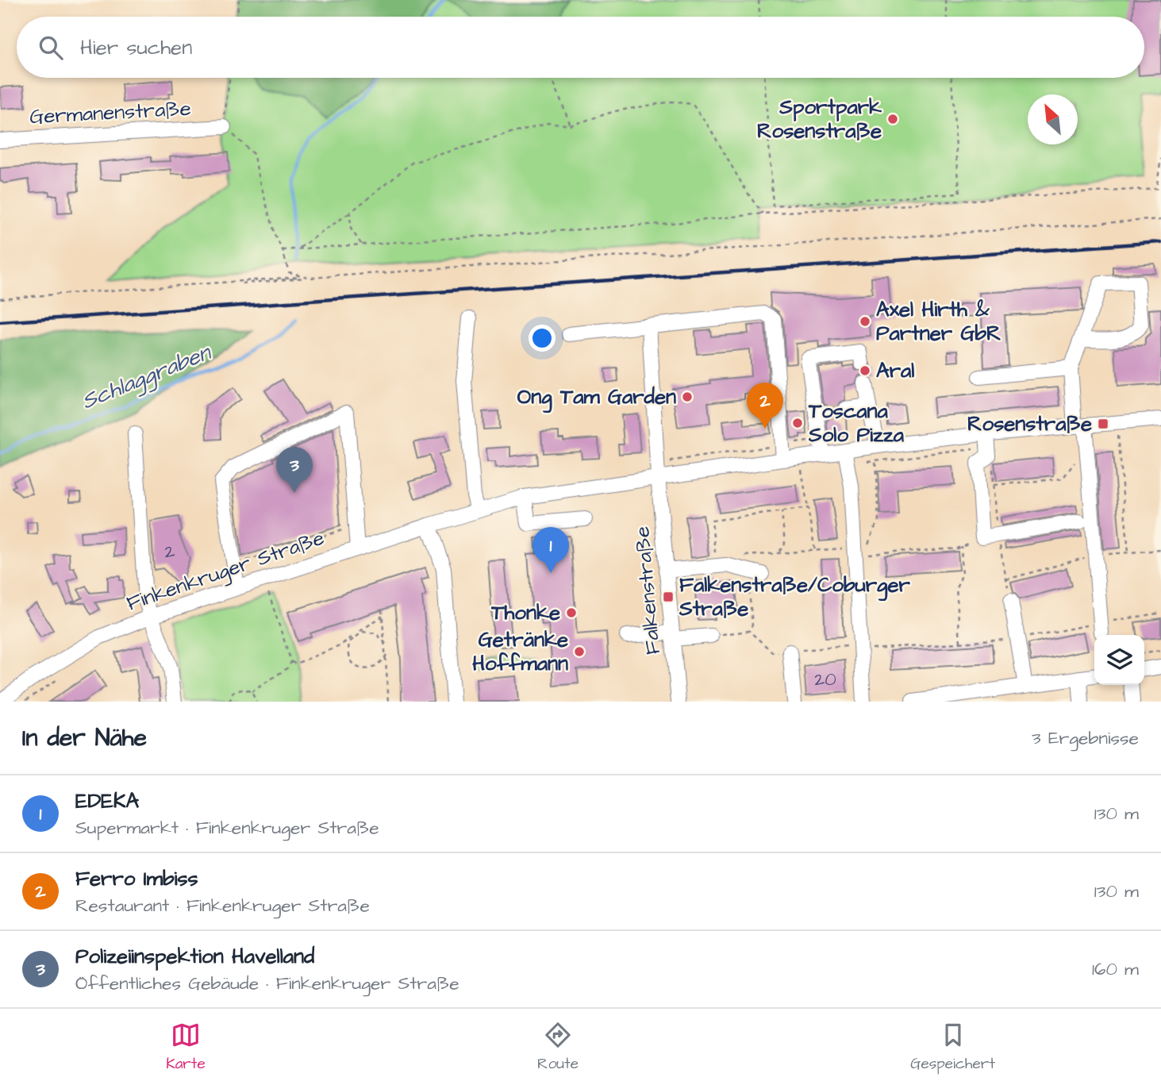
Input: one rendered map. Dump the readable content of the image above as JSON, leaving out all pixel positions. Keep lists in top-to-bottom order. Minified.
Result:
{"streets":{"street":["Germanenstraße","Finkenkruger Straße","Falkenstraße"]},"crossings":[["Finkenkruger Straße","Falkenstraße"]],"water":["Schlaggraben"],"places":{"other":["Sportpark Rosenstraße","Axel Hirth & Partner GbR","Aral","Ong Tam Garden","Toscana Solo Pizza","Thonke","Getränke Hoffmann"],"transit":["Rosenstraße","Falkenstraße/Coburger Straße"]},"house_numbers":["2","20"],"north":"top left","page":{"search":"Hier suchen","pins":["2","3","1"],"heading":["In der Nähe","3 Ergebnisse"],"list":[{"mark":"1","name":"EDEKA","note":"Supermarkt · Finkenkruger Straße","value":"130 m"},{"mark":"2","name":"Ferro Imbiss","note":"Restaurant · Finkenkruger Straße","value":"130 m"},{"mark":"3","name":"Polizeiinspektion Havelland","note":"Öffentliches Gebäude · Finkenkruger Straße","value":"160 m"}],"nav":["Karte","Route","Gespeichert"]}}
